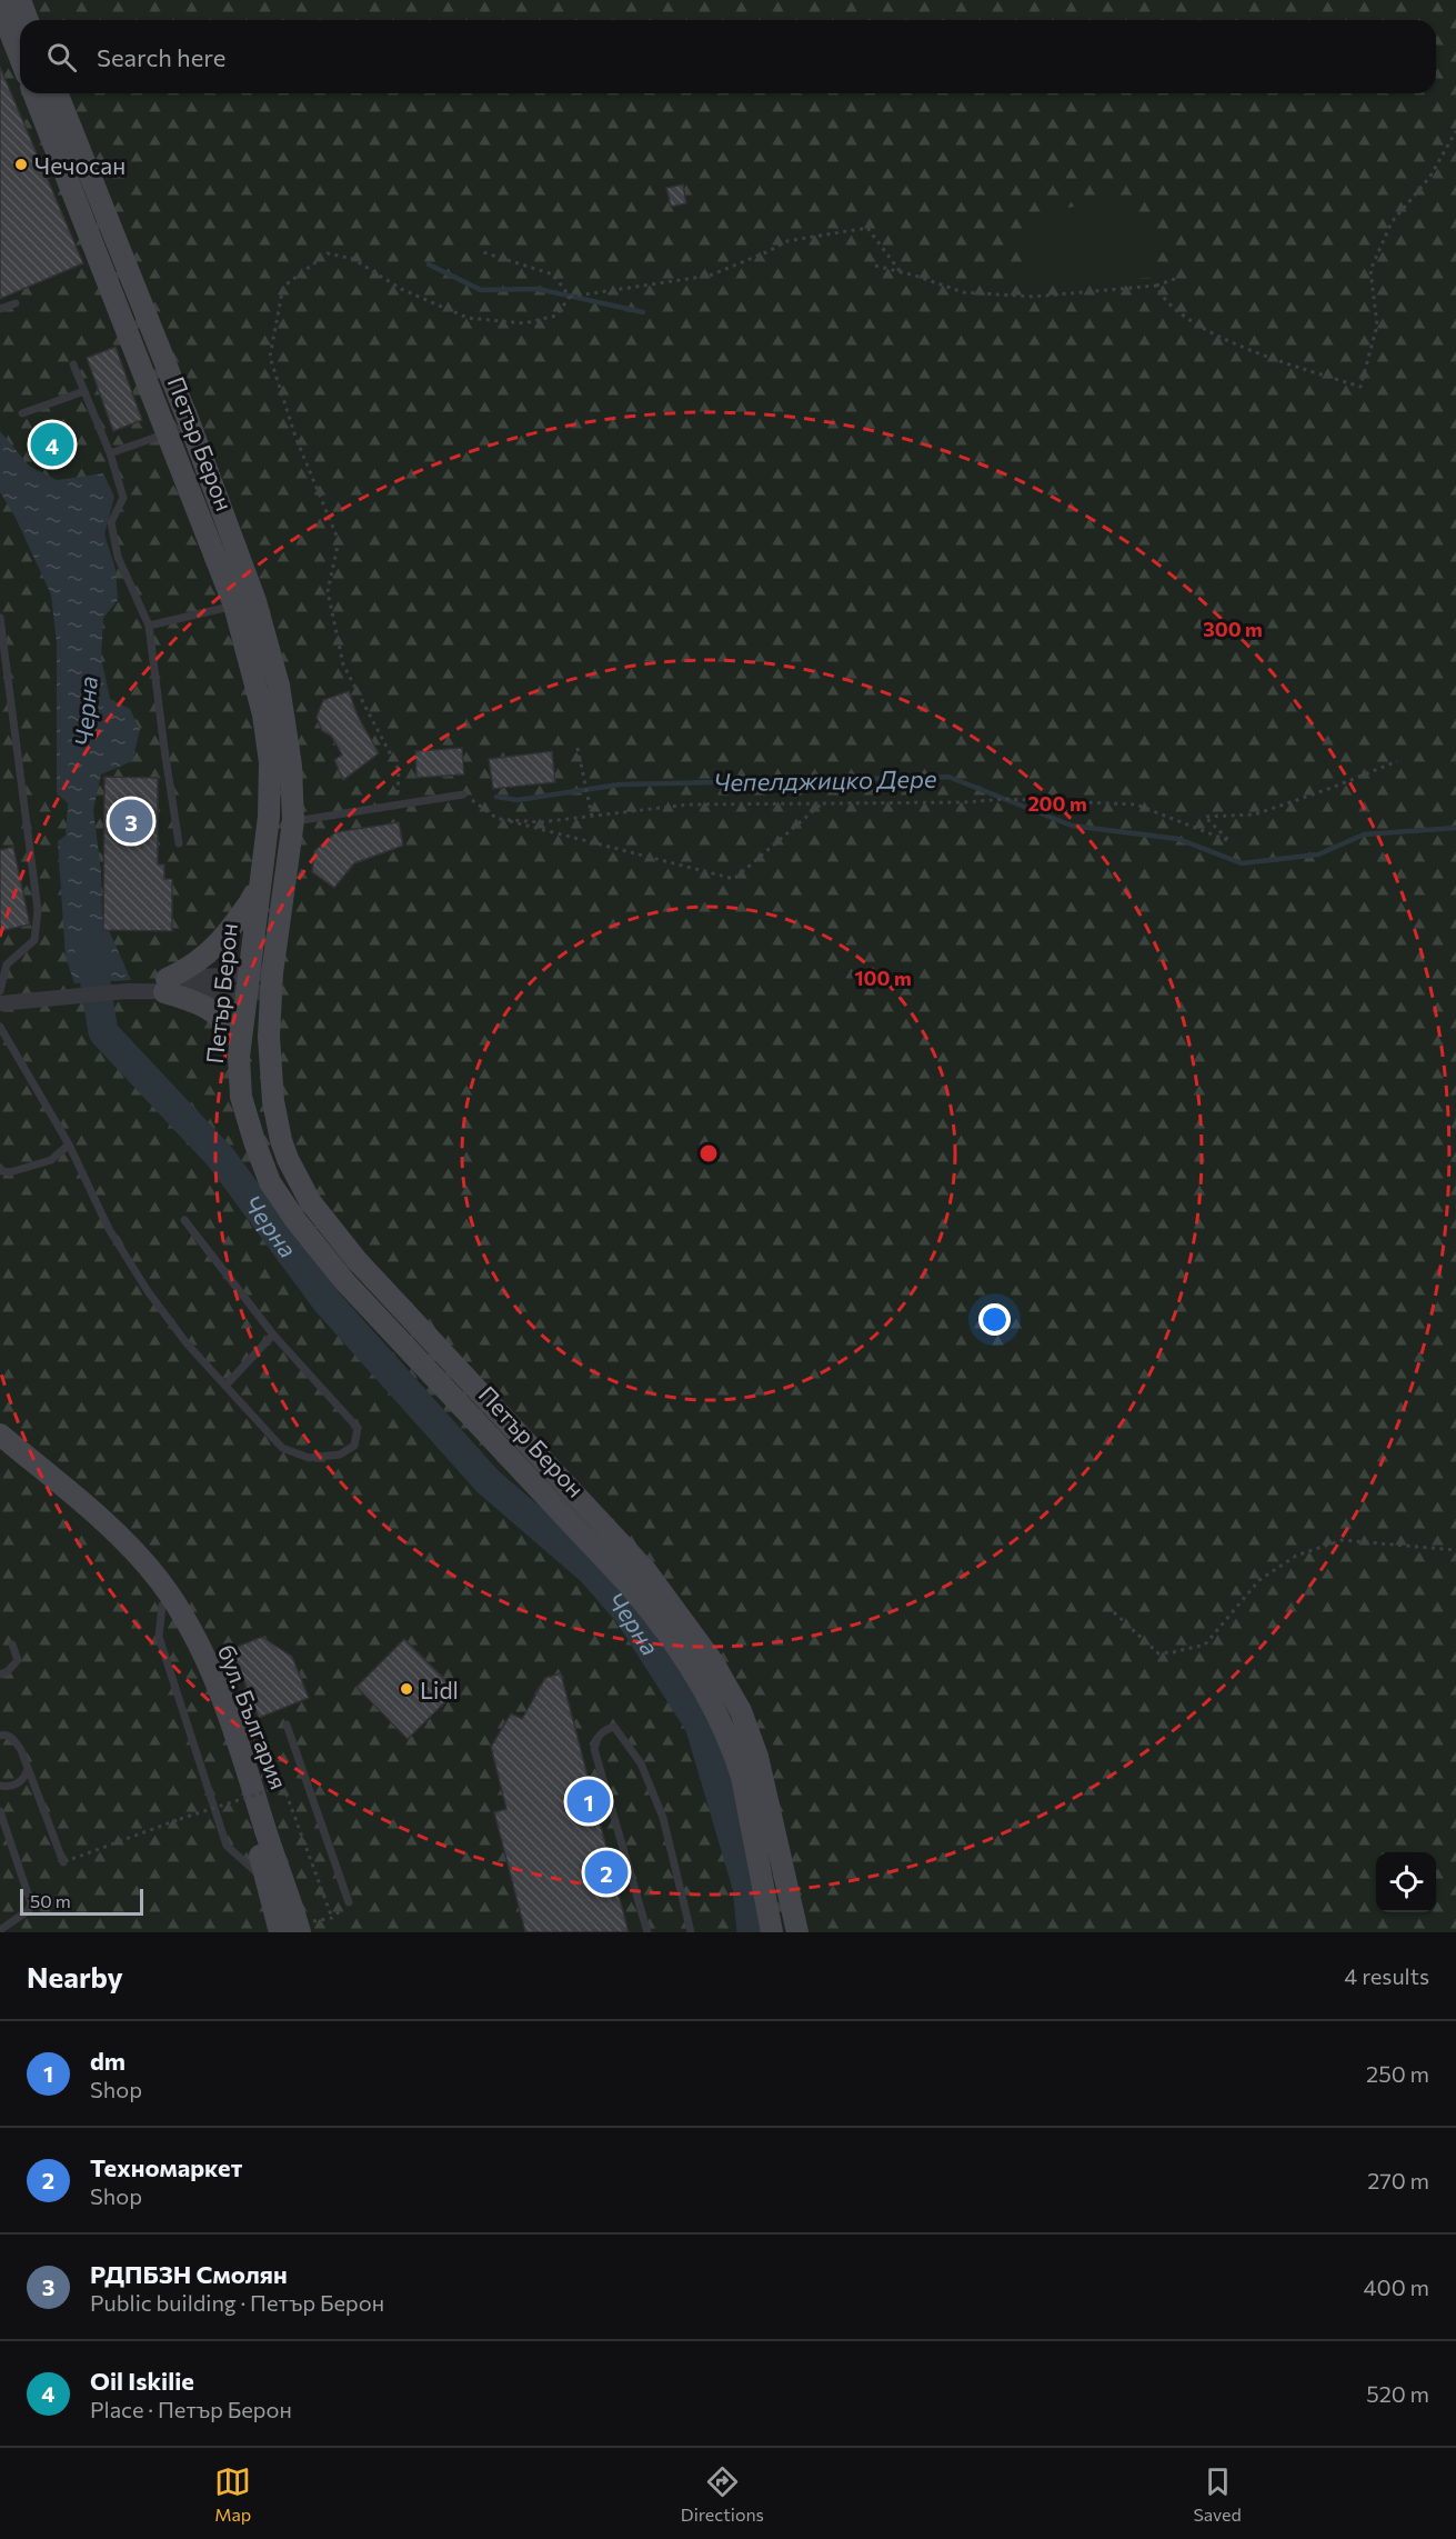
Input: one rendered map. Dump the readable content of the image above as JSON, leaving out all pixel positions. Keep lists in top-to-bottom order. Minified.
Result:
{"streets":{"main road":["Петър Берон","бул. България"]},"water":["Черна","Чепелджицко Дере"],"places":["Чечосан","Lidl"],"scale_bar":"50 m","page":{"search":"Search here","pins":["4","3","1","2"],"scale":"50 m","heading":["Nearby","4 results"],"list":[{"mark":"1","name":"dm","note":"Shop","value":"250 m"},{"mark":"2","name":"Техномаркет","note":"Shop","value":"270 m"},{"mark":"3","name":"РДПБЗН Смолян","note":"Public building · Петър Берон","value":"400 m"},{"mark":"4","name":"Oil Iskilie","note":"Place · Петър Берон","value":"520 m"}],"nav":["Map","Directions","Saved"]},"rings":["300 m","200 m","100 m"]}
